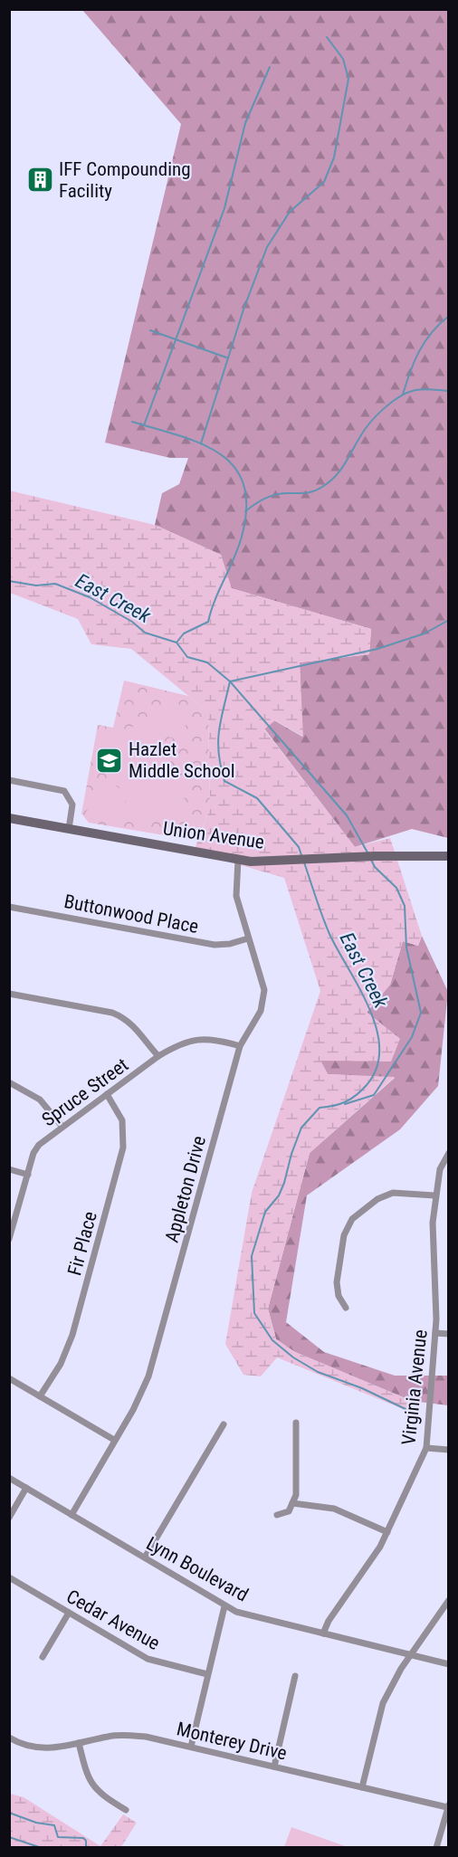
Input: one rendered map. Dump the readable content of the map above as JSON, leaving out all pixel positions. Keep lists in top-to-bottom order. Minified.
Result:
{"streets":{"street":["Union Avenue","Buttonwood Place","Spruce Street","Appleton Drive","Fir Place","Virginia Avenue","Lynn Boulevard","Cedar Avenue","Monterey Drive"]},"crossings":[["Union Avenue","Appleton Drive"],["Buttonwood Place","Appleton Drive"],["Spruce Street","Appleton Drive"],["Spruce Street","Fir Place"],["Appleton Drive","Lynn Boulevard"],["Virginia Avenue","Lynn Boulevard"]],"water":["East Creek"],"places":{"building":["IFF Compounding Facility"],"school or university":["Hazlet Middle School"]}}
